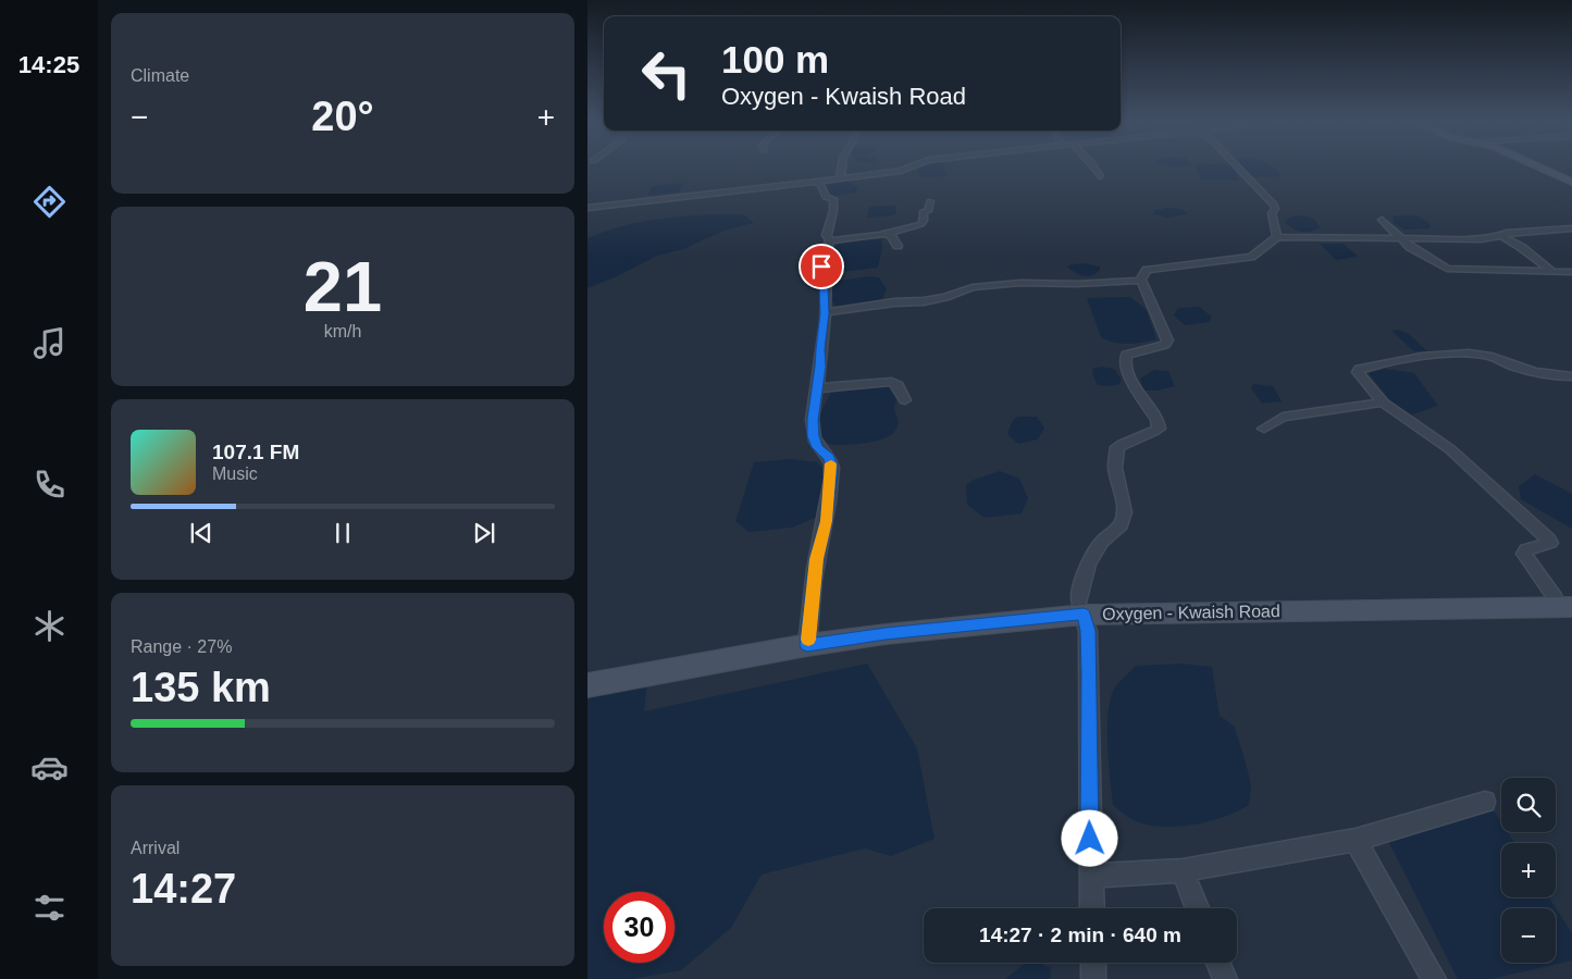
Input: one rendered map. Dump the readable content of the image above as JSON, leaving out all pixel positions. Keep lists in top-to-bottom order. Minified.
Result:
{"streets":{"main road":["Oxygen - Kwaish Road"]},"page":{"tabs":"14:25","tile":["Climate",["21","km/h"],["Range · 27%","135 km"],["Arrival","14:27"]],"turn":["100 m","Oxygen - Kwaish Road"],"heat":["−","20°","+"],"song":["107.1 FM","Music"],"map_buttons":["+","−"],"limit":"30","trip":"14:27 · 2 min · 640 m"}}
